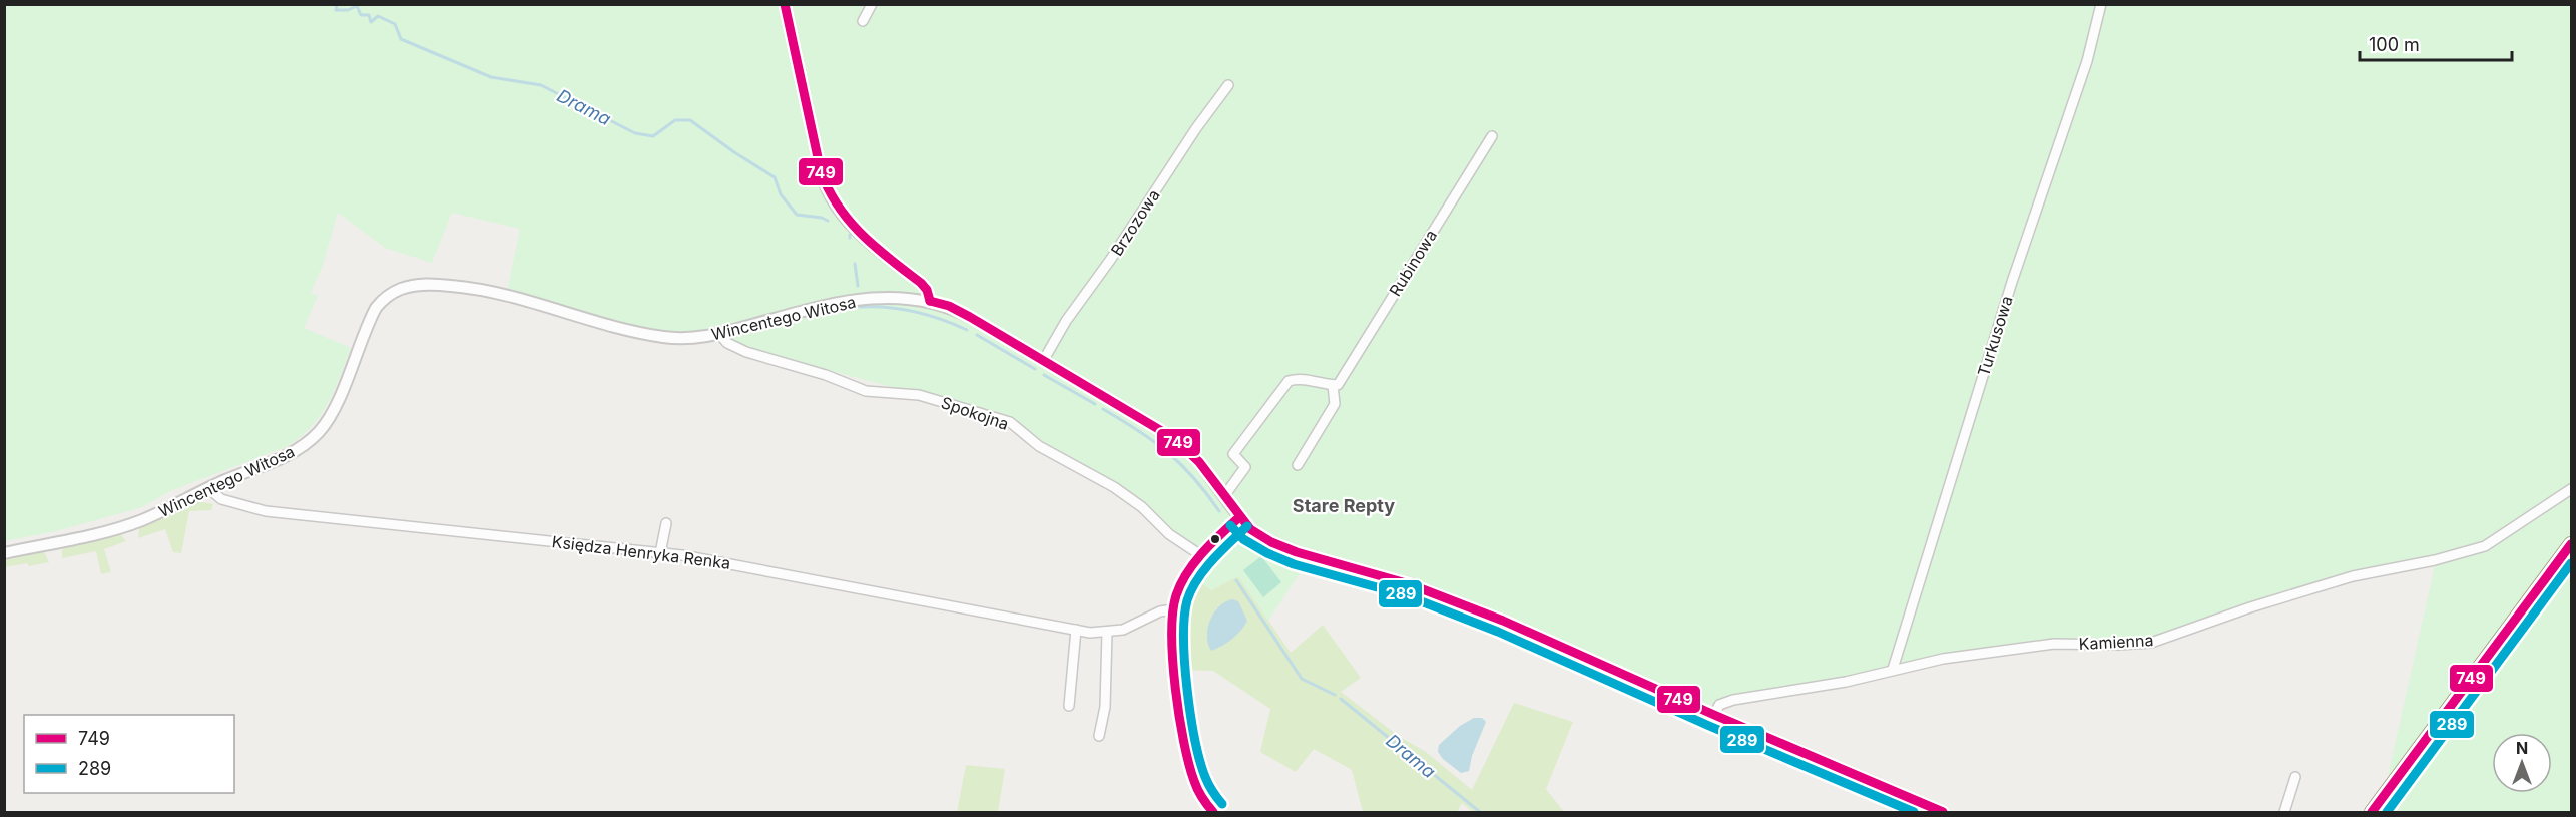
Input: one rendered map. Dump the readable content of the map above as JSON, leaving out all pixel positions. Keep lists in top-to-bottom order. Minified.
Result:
{"streets":{"street":["Brzozowa","Rubinowa","Wincentego Witosa","Turkusowa","Spokojna","Księdza Henryka Renka","Kamienna"]},"crossings":[["Brzozowa","Wincentego Witosa"],["Wincentego Witosa","Spokojna"],["Wincentego Witosa","Księdza Henryka Renka"],["Wincentego Witosa","Kamienna"],["Turkusowa","Kamienna"]],"districts":["Stare Repty"],"water":["Drama"],"lines":["transit line 749","transit line 289"],"legend":["749","289"],"scale_bar":"100 m","north":"top"}
